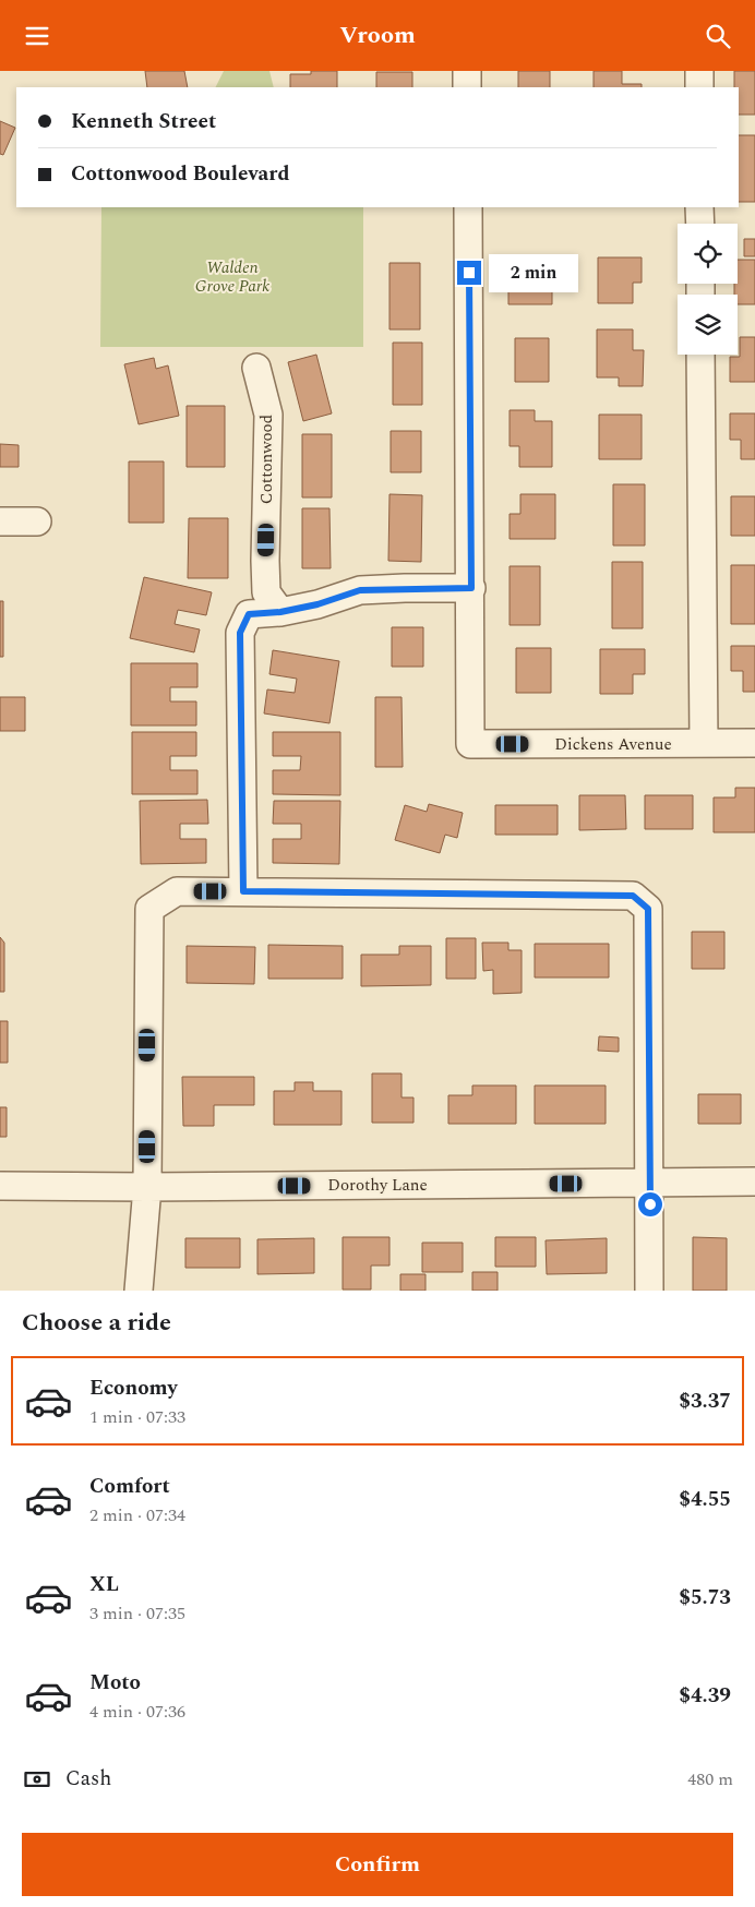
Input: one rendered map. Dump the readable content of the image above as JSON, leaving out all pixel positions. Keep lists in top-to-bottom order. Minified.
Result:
{"streets":{"street":["Cottonwood","Dickens Avenue","Dorothy Lane"]},"parks":["Walden Grove Park"],"page":{"header":"Vroom","banner":["Kenneth Street","Cottonwood Boulevard"],"bubble":"2 min","heading":"Choose a ride","list":[{"name":"Economy","note":"1 min · 07:33","value":"$3.37"},{"name":"Comfort","note":"2 min · 07:34","value":"$4.55"},{"name":"XL","note":"3 min · 07:35","value":"$5.73"},{"name":"Moto","note":"4 min · 07:36","value":"$4.39"}],"pay":["Cash","480 m"],"buttons":"Confirm"}}
